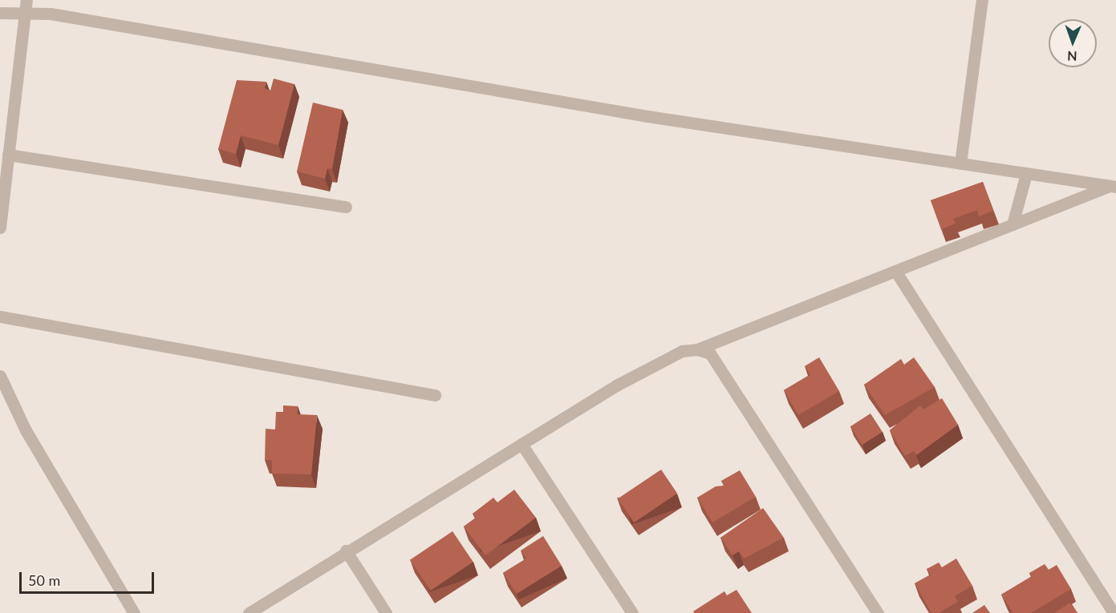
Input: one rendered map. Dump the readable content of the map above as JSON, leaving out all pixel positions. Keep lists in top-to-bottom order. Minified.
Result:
{"scale_bar":"50 m","north":"bottom"}
